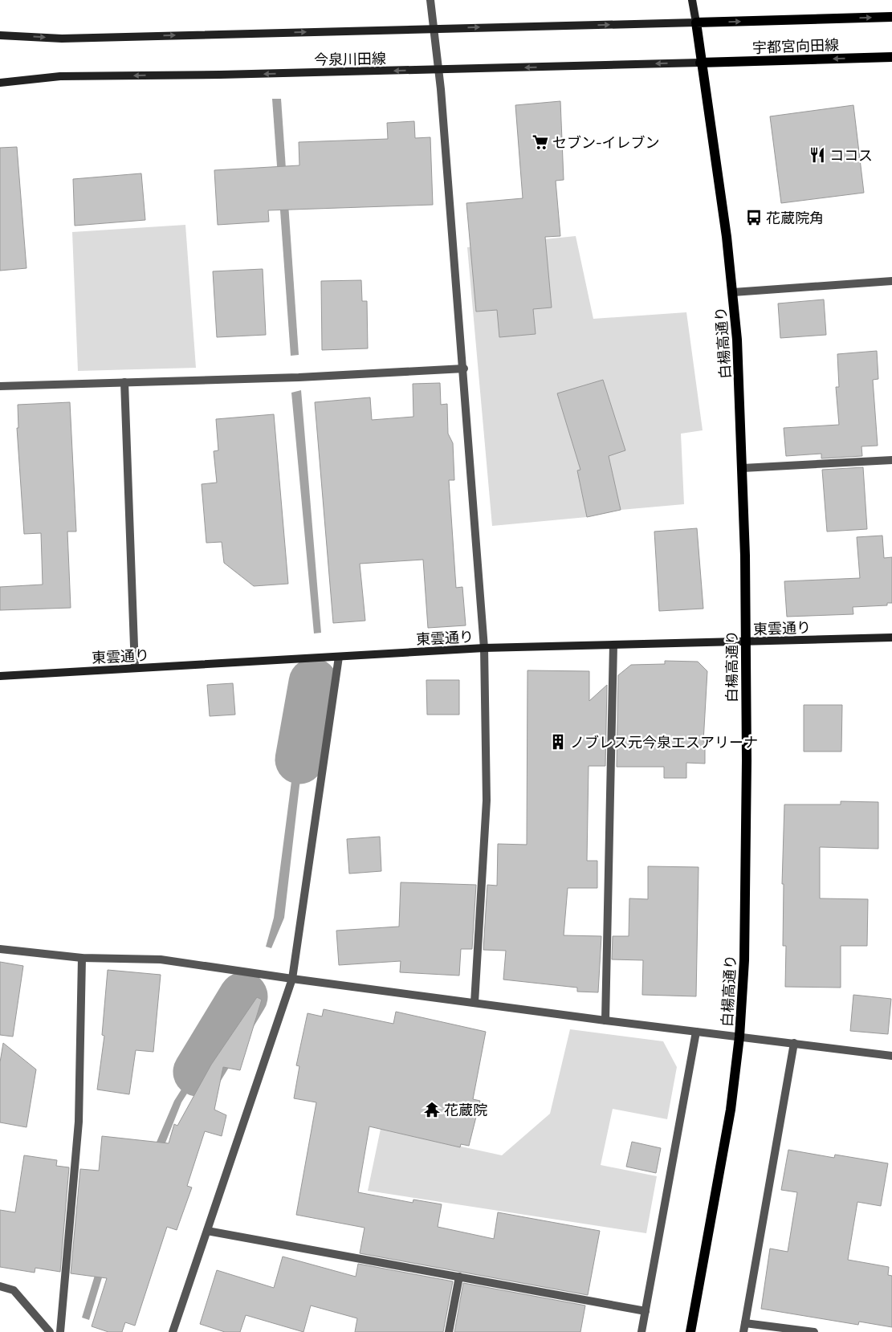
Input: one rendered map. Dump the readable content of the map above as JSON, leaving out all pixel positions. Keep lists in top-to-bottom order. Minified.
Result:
{"streets":{"main road":["宇都宮向田線","白楊高通り"],"street":["今泉川田線","東雲通り"]},"crossings":[["宇都宮向田線","今泉川田線"],["宇都宮向田線","白楊高通り"],["今泉川田線","白楊高通り"],["白楊高通り","東雲通り"]],"places":{"supermarket":["セブン-イレブン"],"restaurant":["ココス"],"bus stop":["花蔵院角"],"building":["ノブレス元今泉エスアリーナ"],"temple":["花蔵院"]}}
